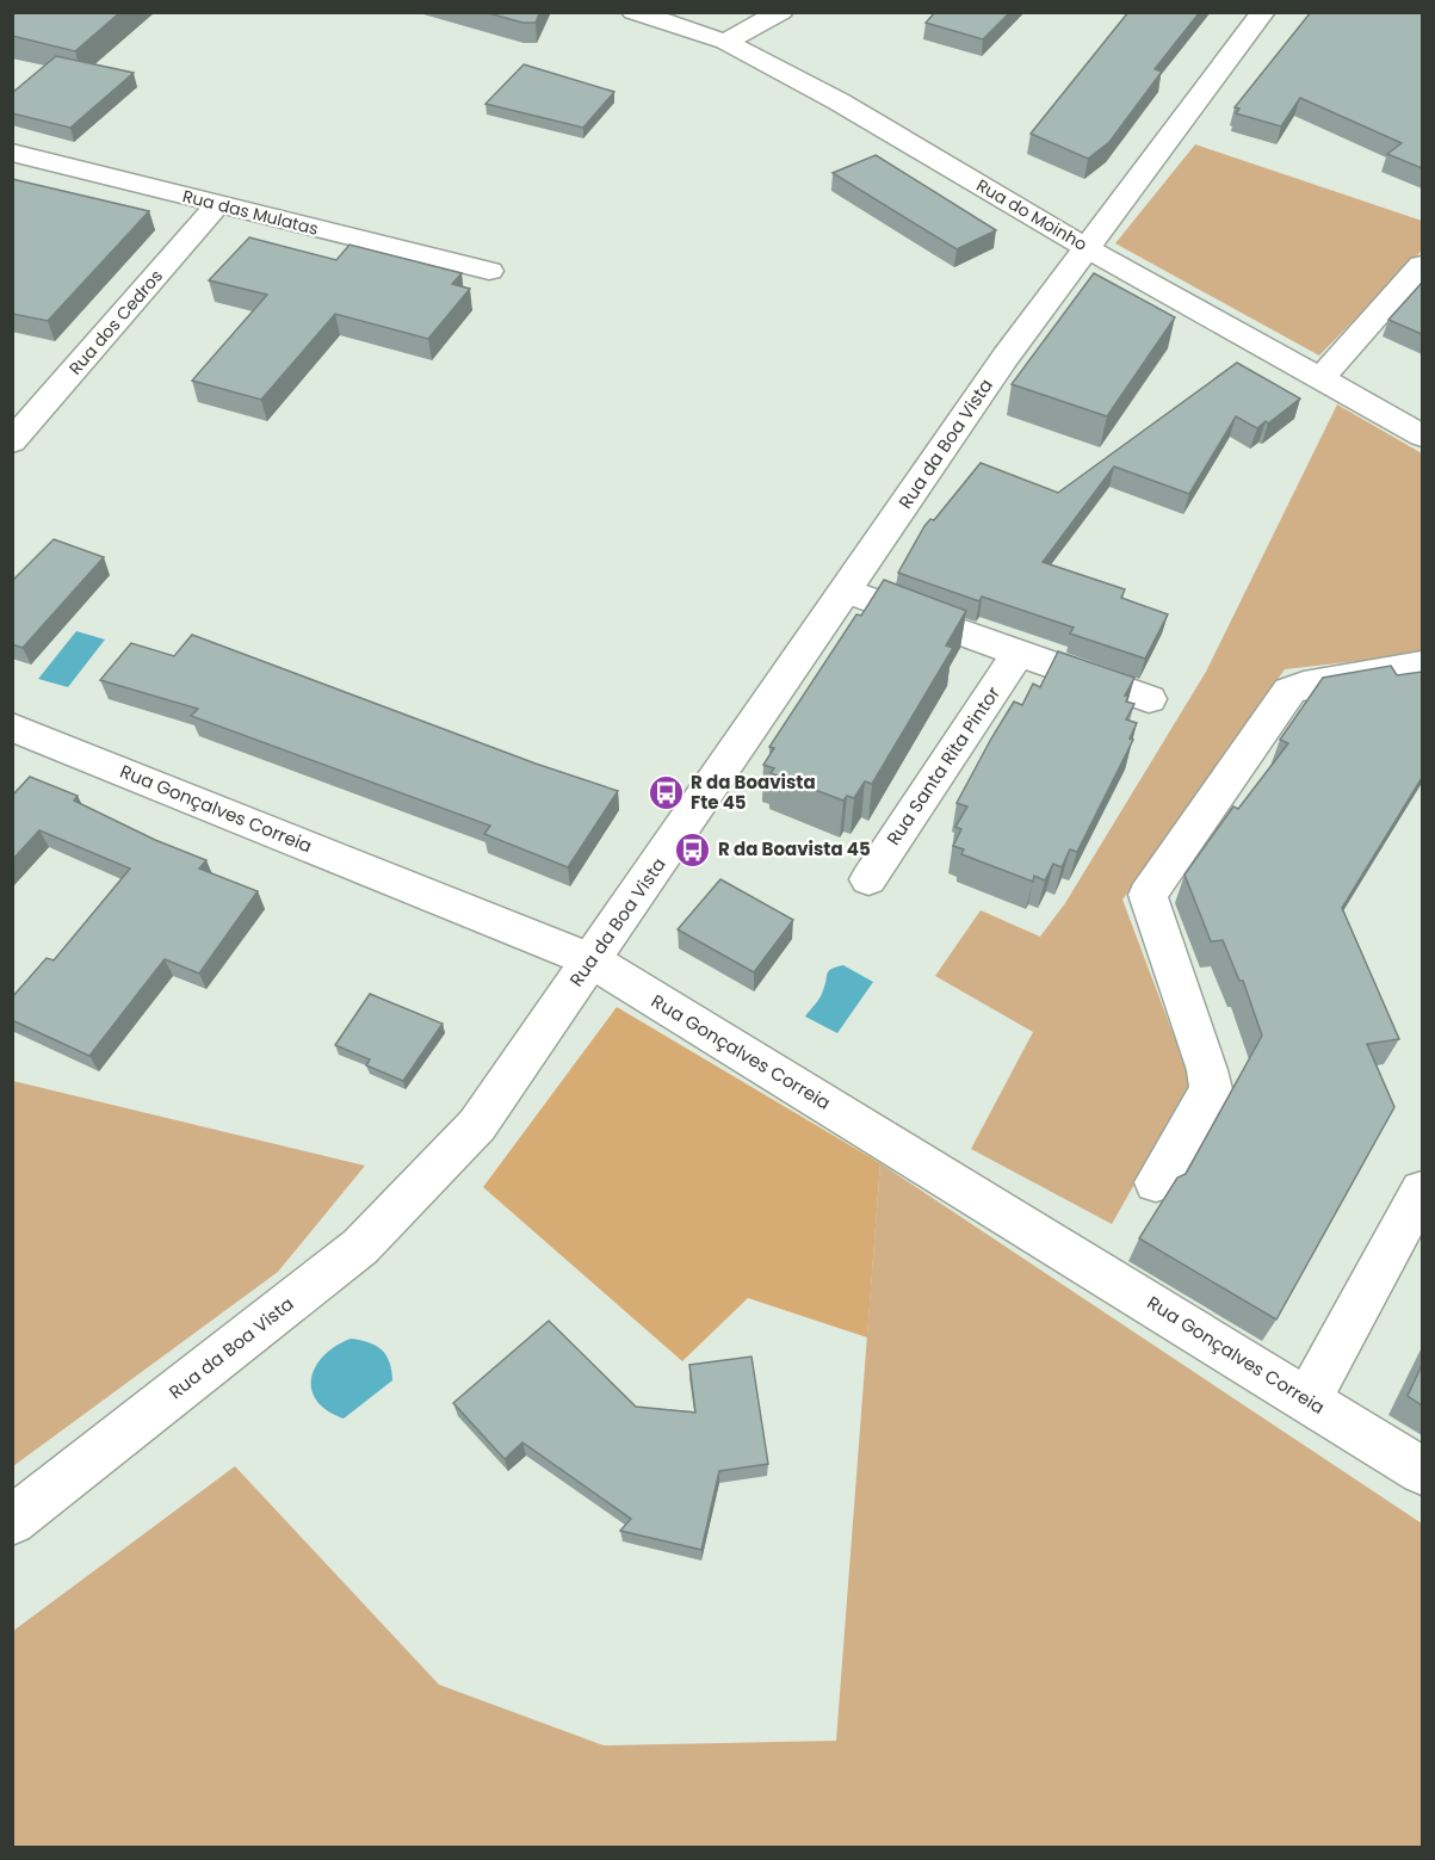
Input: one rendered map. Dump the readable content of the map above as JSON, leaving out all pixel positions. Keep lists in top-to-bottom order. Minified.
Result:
{"streets":{"street":["Rua das Mulatas","Rua do Moinho","Rua dos Cedros","Rua da Boa Vista","Rua Santa Rita Pintor","Rua Gonçalves Correia"]},"crossings":[["Rua das Mulatas","Rua dos Cedros"],["Rua do Moinho","Rua da Boa Vista"],["Rua da Boa Vista","Rua Gonçalves Correia"]],"places":{"bus stop":["R da Boavista Fte 45","R da Boavista 45"]}}
